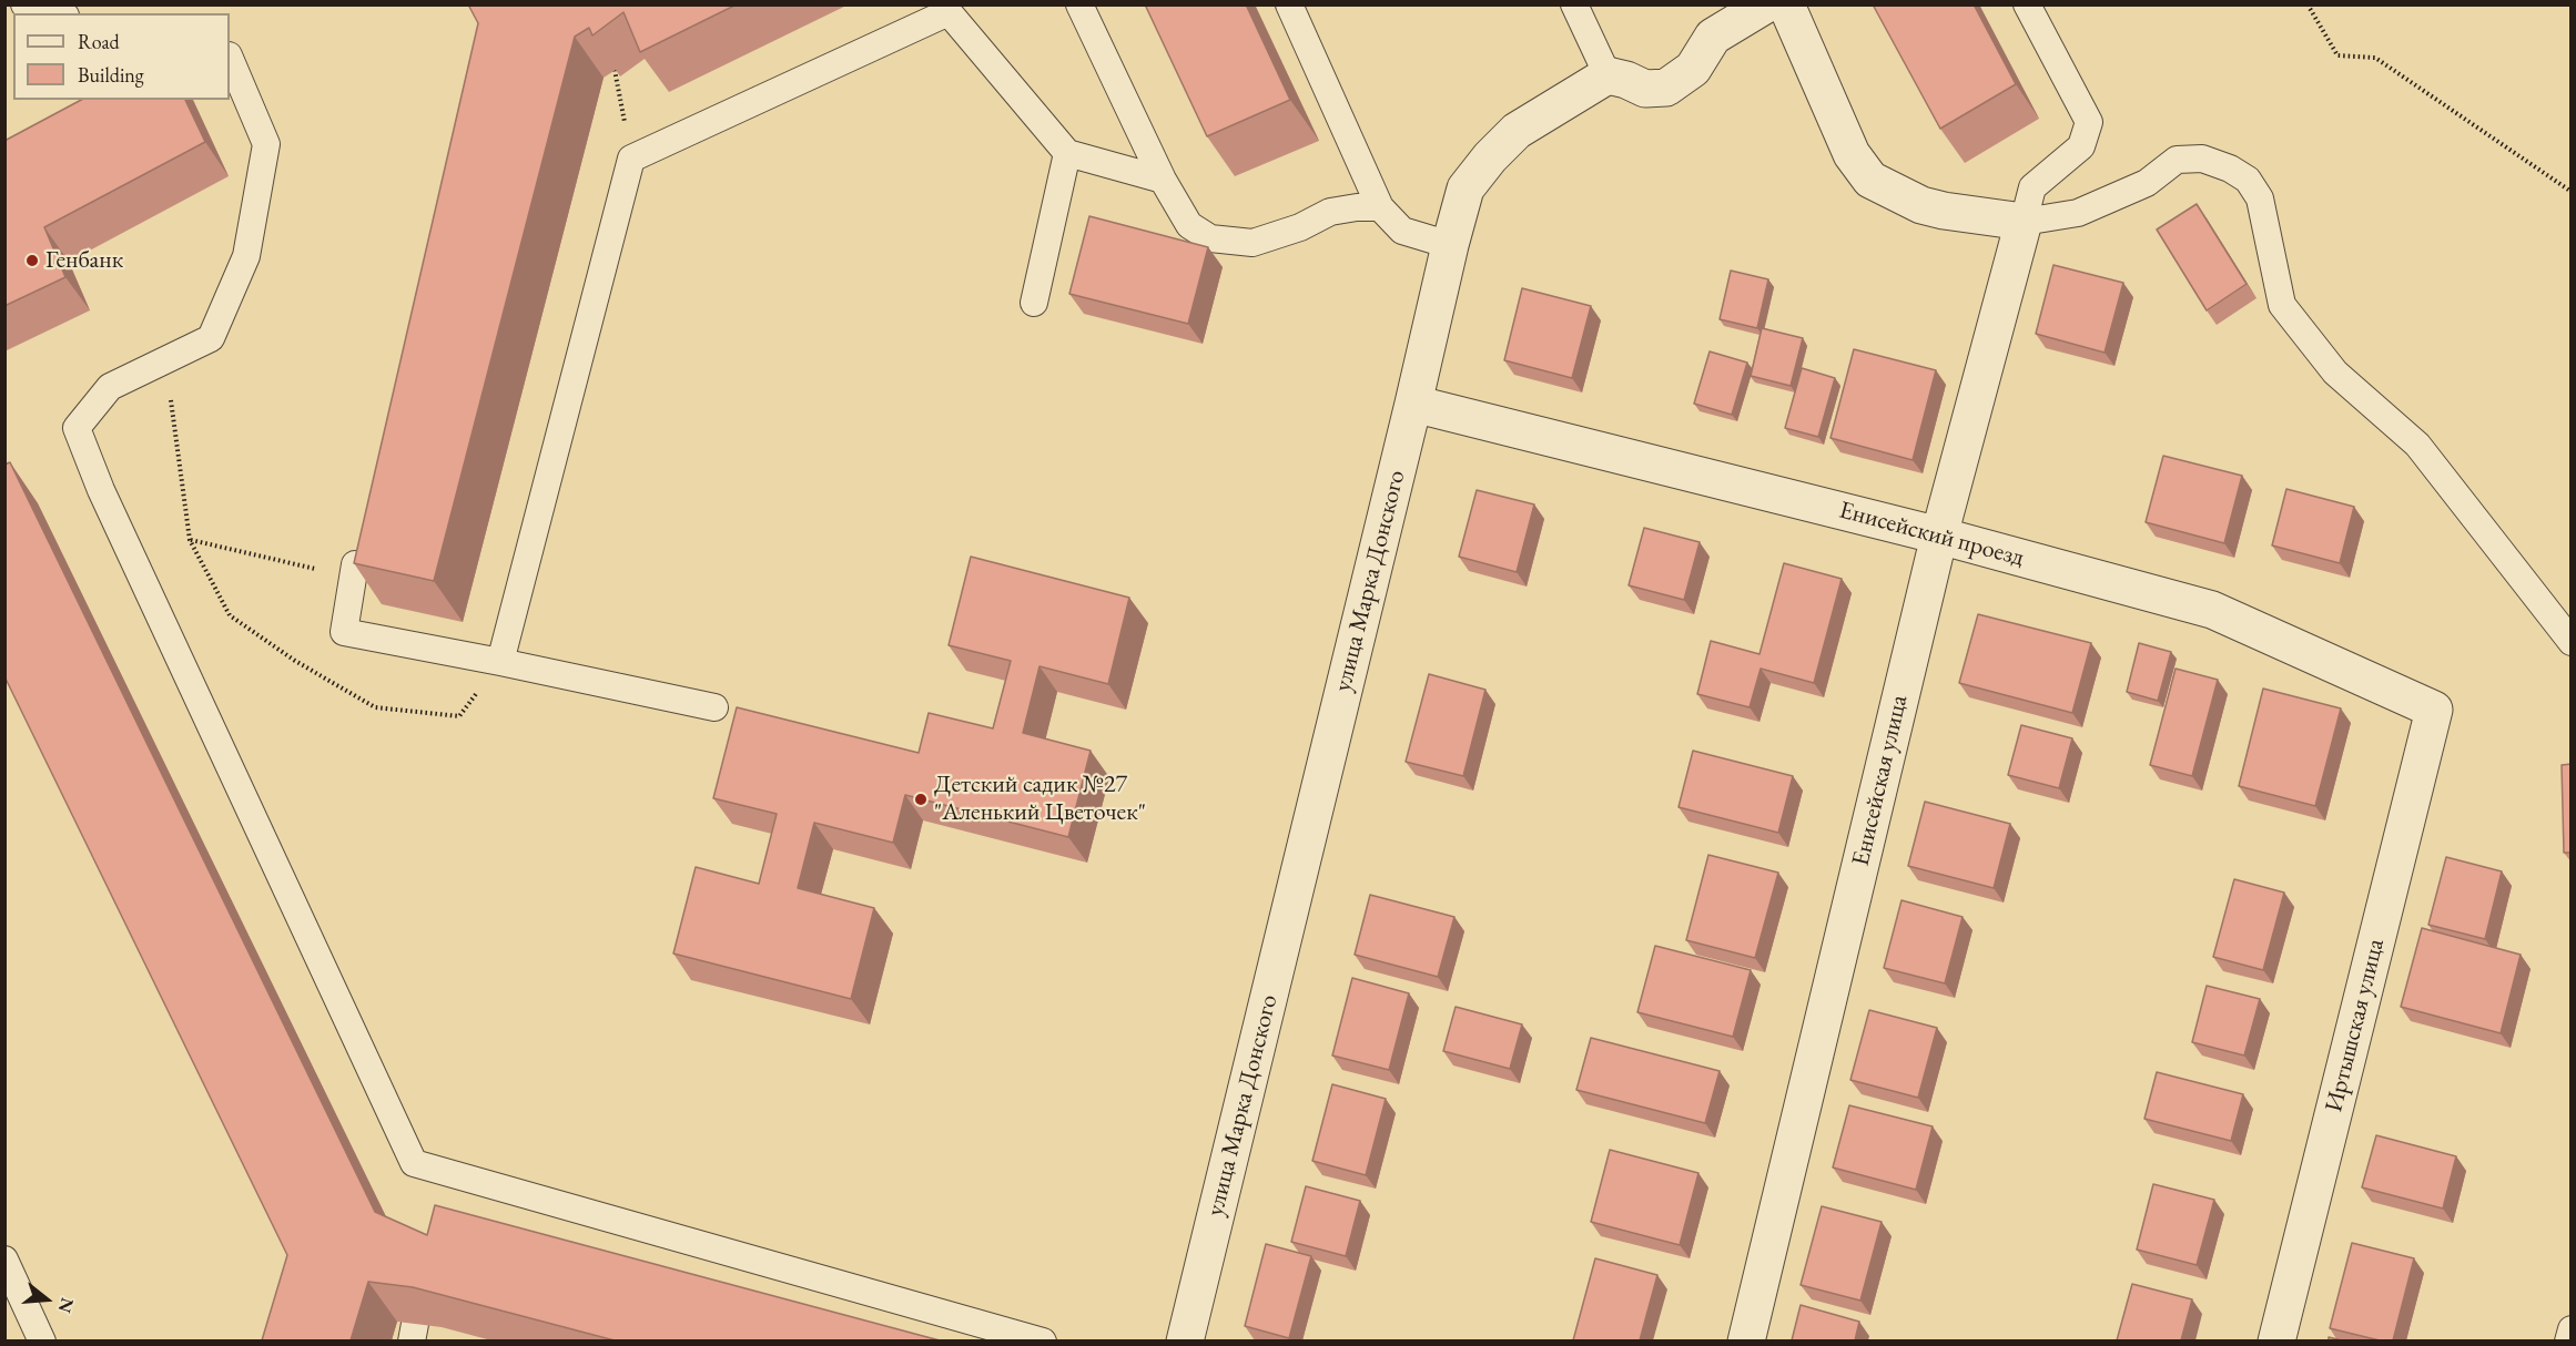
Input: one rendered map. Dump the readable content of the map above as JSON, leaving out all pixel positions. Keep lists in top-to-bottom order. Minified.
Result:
{"streets":{"street":["Енисейский проезд","улица Марка Донского","Енисейская улица","Иртышская улица"]},"crossings":[["Енисейский проезд","улица Марка Донского"],["Енисейский проезд","Енисейская улица"],["Енисейский проезд","Иртышская улица"]],"places":["Генбанк","Детский садик №27 \"Аленький Цветочек\""],"legend":["Road","Building"],"north":"right"}
